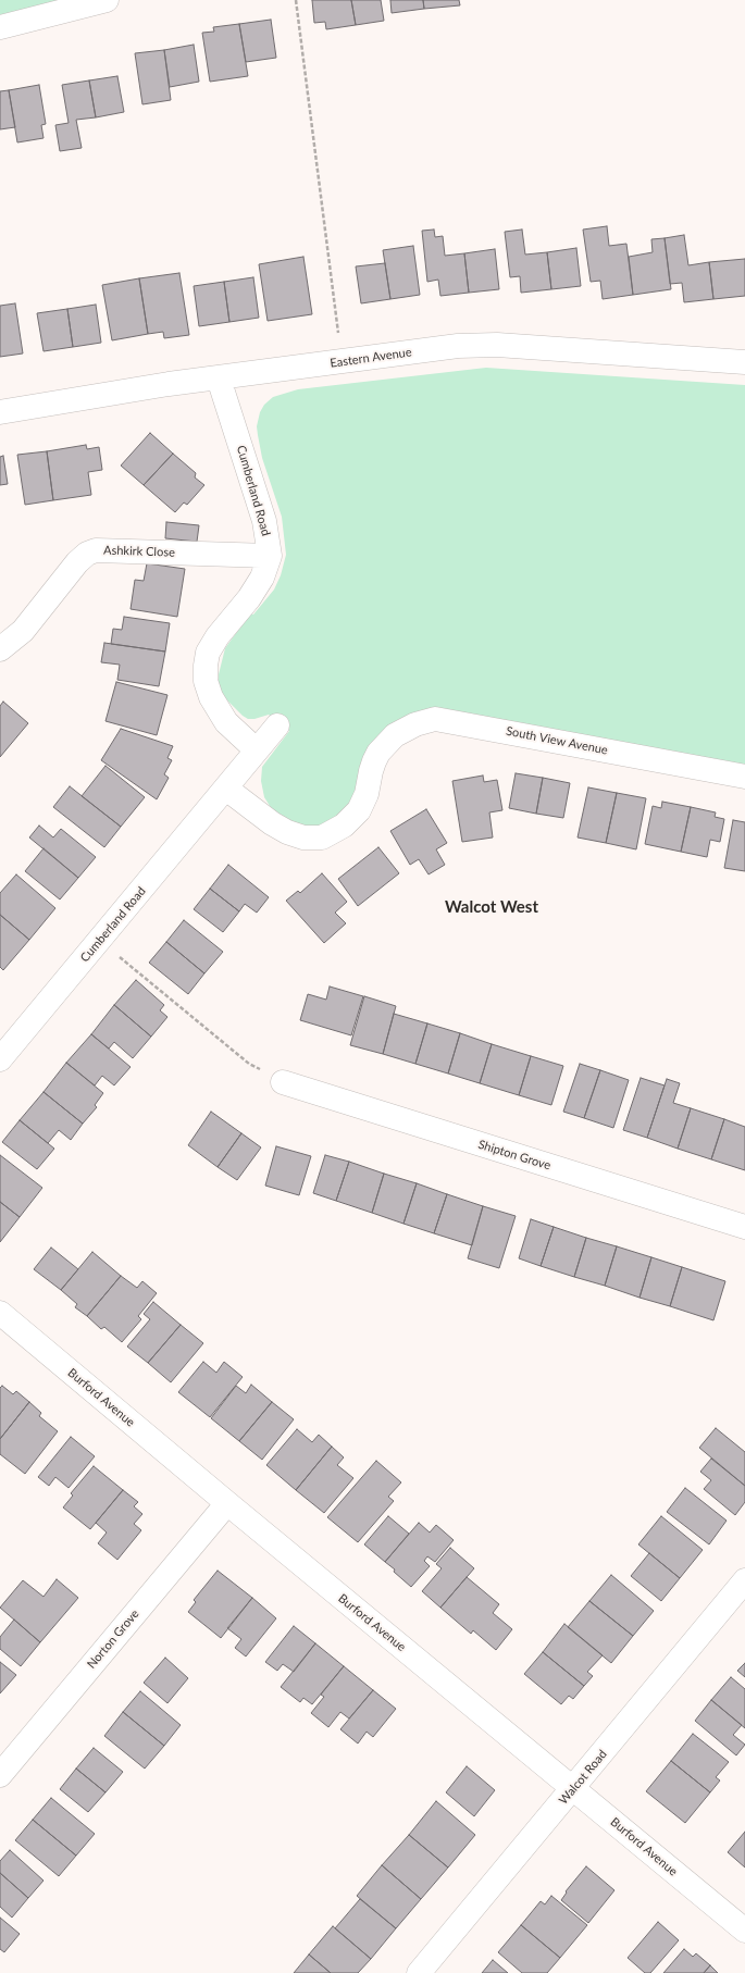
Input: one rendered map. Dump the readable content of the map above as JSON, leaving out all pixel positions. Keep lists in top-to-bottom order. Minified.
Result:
{"streets":{"street":["Eastern Avenue","Cumberland Road","Ashkirk Close","South View Avenue","Shipton Grove","Burford Avenue","Norton Grove","Walcot Road"]},"crossings":[["Eastern Avenue","Cumberland Road"],["Cumberland Road","Ashkirk Close"],["Cumberland Road","South View Avenue"],["Burford Avenue","Norton Grove"],["Burford Avenue","Walcot Road"]],"districts":["Walcot West"]}
